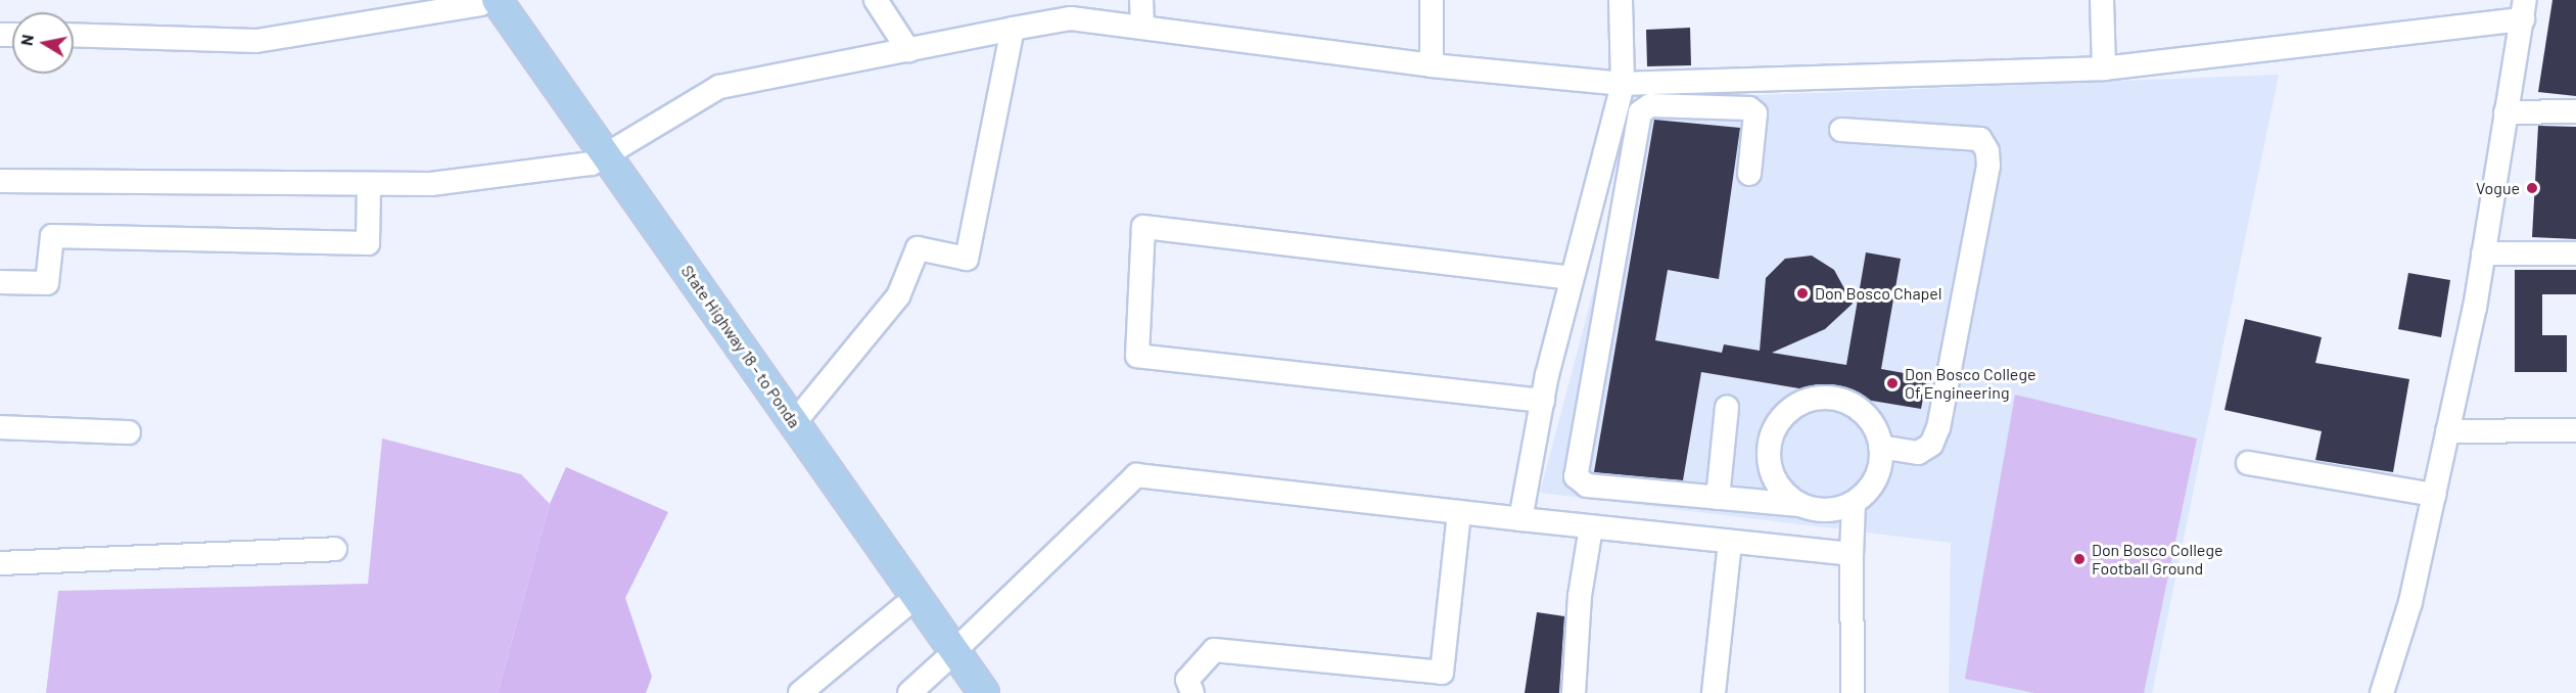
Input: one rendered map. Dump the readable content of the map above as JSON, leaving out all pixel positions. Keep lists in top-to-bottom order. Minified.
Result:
{"streets":{"main road":["State Highway 18 - to Ponda"]},"places":["Vogue","Don Bosco Chapel","Don Bosco College Of Engineering","Don Bosco College Football Ground"],"north":"left"}
